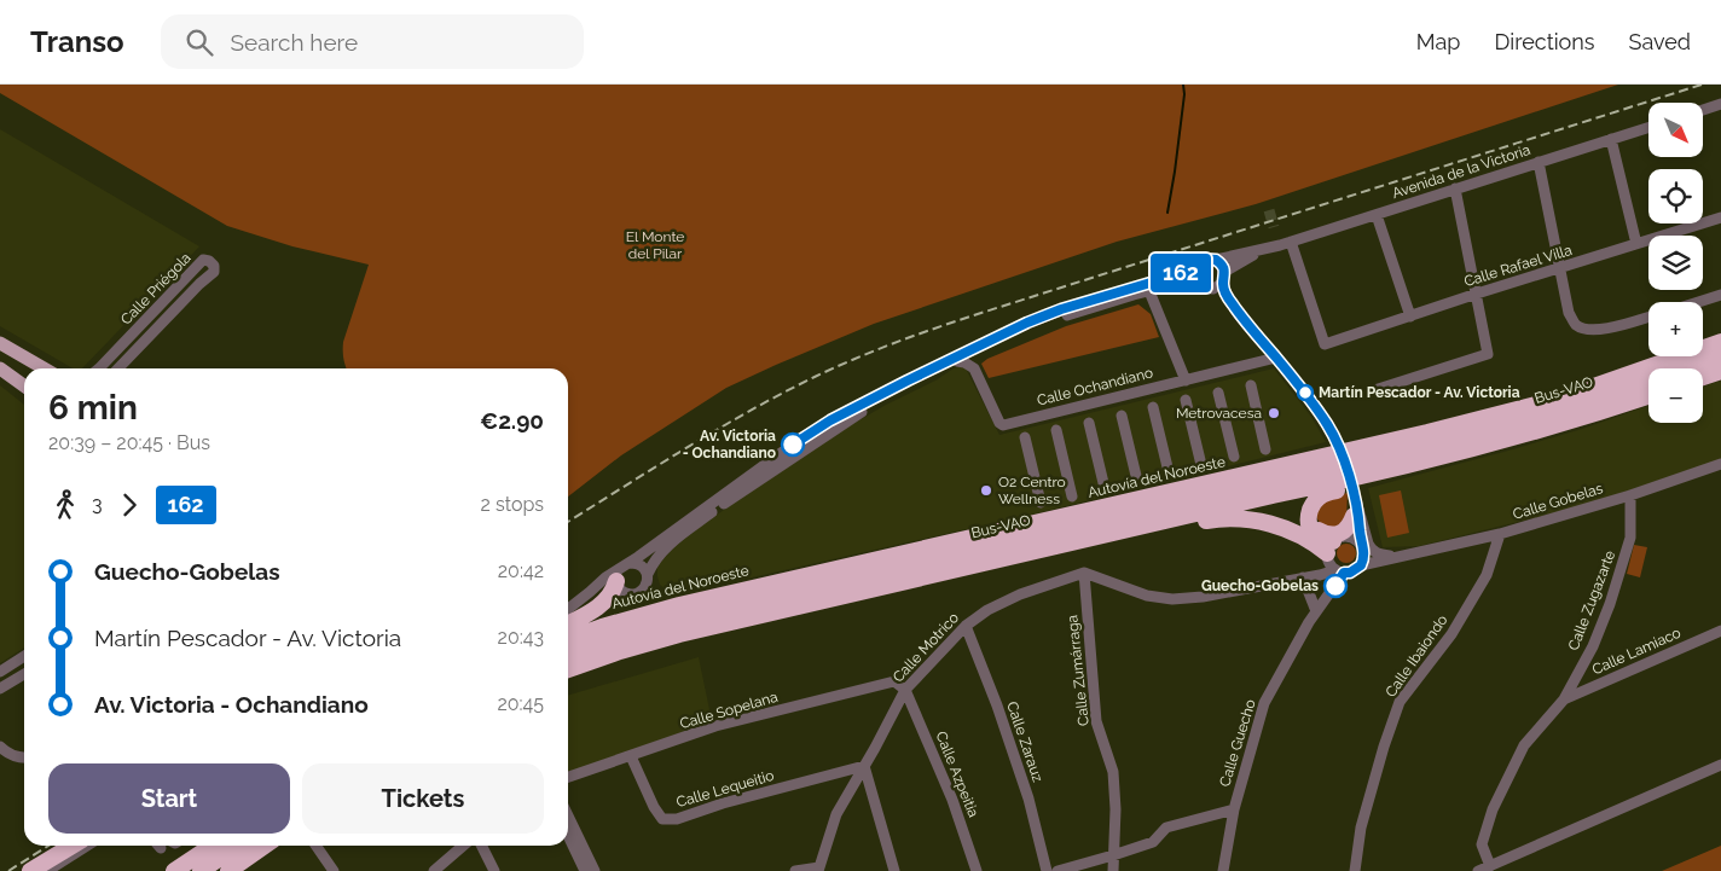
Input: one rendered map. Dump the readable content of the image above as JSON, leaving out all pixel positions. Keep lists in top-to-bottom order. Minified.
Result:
{"streets":{"highway":["Bus-VAO","Autovía del Noroeste"],"street":["Avenida de la Victoria","Calle Rafael Villa","Calle Priégola","Calle Ochandiano","Calle Gobelas","Calle Zugazarte","Calle Motrico","Calle Lamiaco","Calle Ibaiondo","Calle Zumárraga","Calle Sopelana","Calle Zarauz","Calle Guecho","Calle Azpeitia","Calle Lequeitio"]},"crossings":[["Avenida de la Victoria","Calle Rafael Villa"],["Calle Gobelas","Calle Zugazarte"],["Calle Gobelas","Calle Ibaiondo"],["Calle Gobelas","Calle Guecho"],["Calle Zugazarte","Calle Lamiaco"],["Calle Motrico","Calle Zumárraga"],["Calle Motrico","Calle Sopelana"],["Calle Motrico","Calle Zarauz"],["Calle Motrico","Calle Azpeitia"],["Calle Motrico","Calle Lequeitio"],["Calle Sopelana","Calle Azpeitia"],["Calle Sopelana","Calle Lequeitio"]],"parks":["El Monte del Pilar"],"places":["Martín Pescador - Av. Victoria","Metrovacesa","Av. Victoria - Ochandiano","O2 Centro Wellness","Guecho-Gobelas"],"lines":["bus line 162"],"north":"bottom right","page":{"header":"Transo","search":"Search here","nav":["Map","Directions","Saved"],"on_map":"162","map_buttons":["+","−"],"heading":["6 min","20:39 – 20:45 · Bus","€2.90"],"legs":["3","162","2 stops"],"list":[{"name":"Guecho-Gobelas","value":"20:42"},{"name":"Martín Pescador - Av. Victoria","value":"20:43"},{"name":"Av. Victoria - Ochandiano","value":"20:45"}],"buttons":["Start","Tickets"]}}
